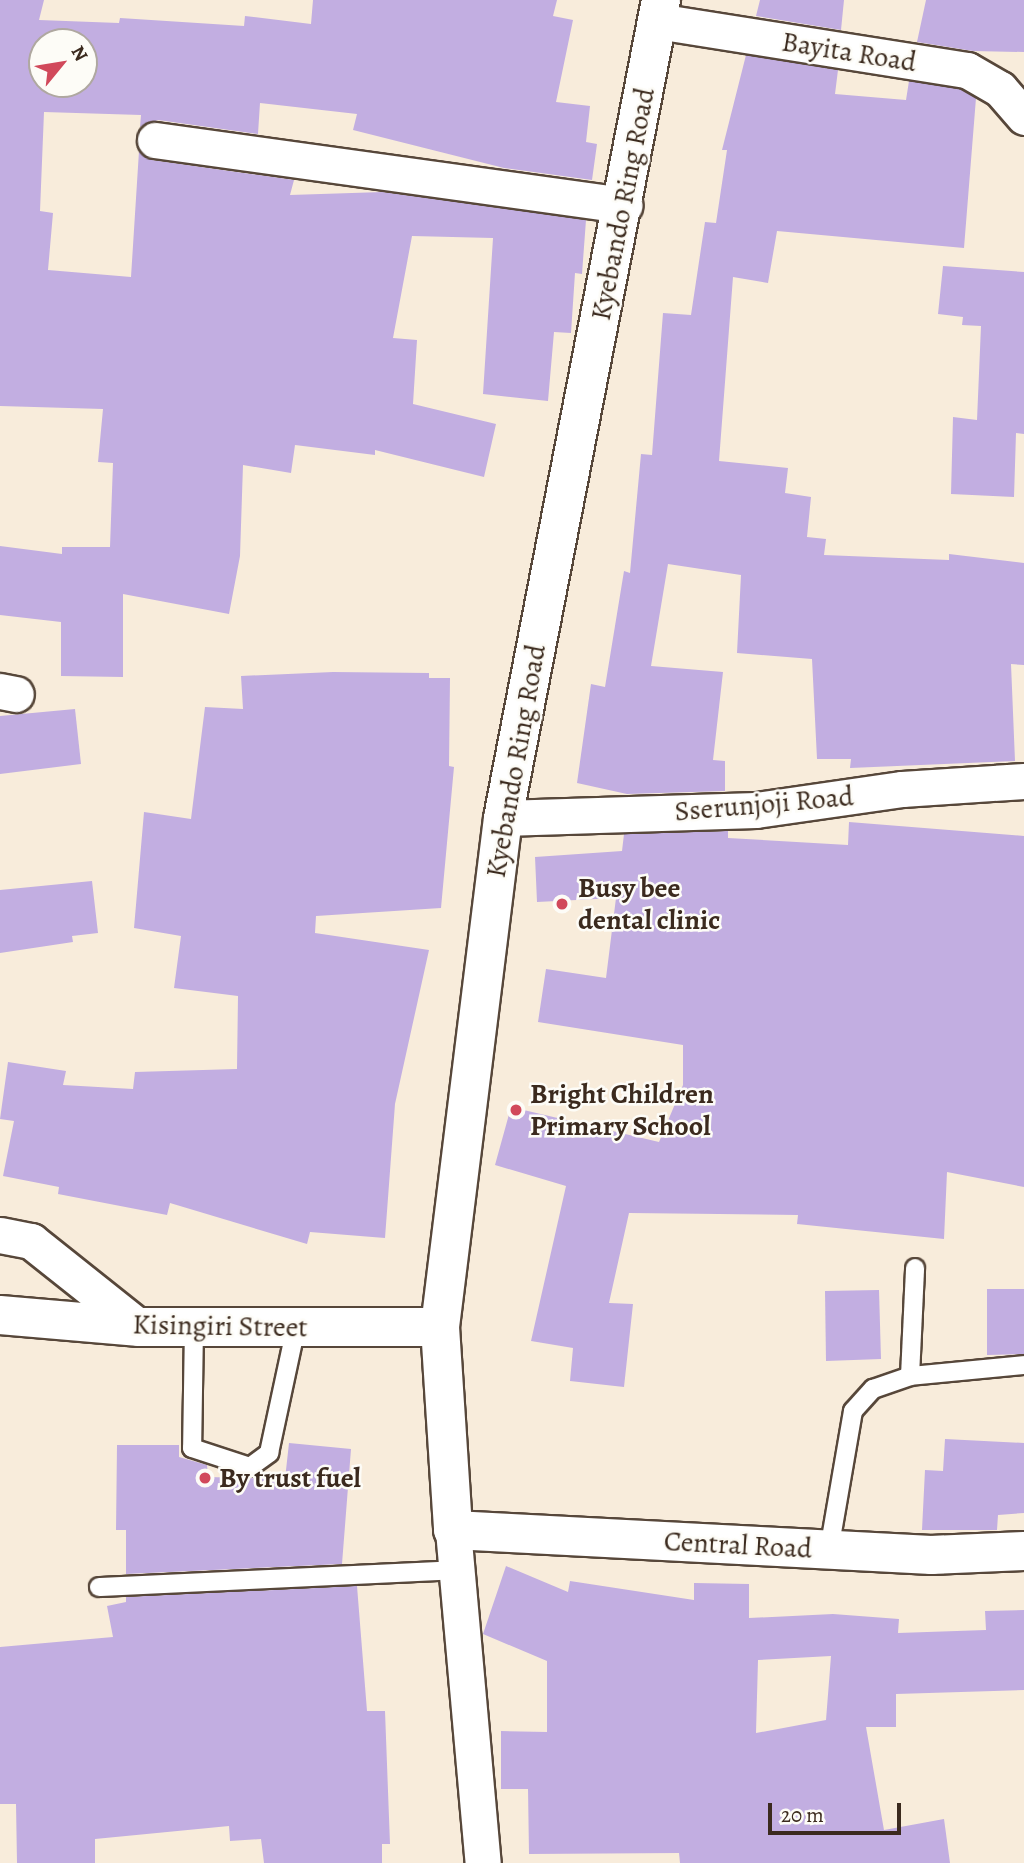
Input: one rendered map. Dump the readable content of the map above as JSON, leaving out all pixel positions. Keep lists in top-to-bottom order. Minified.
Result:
{"streets":{"street":["Bayita Road","Kyebando Ring Road","Sserunjoji Road","Kisingiri Street","Central Road"]},"crossings":[["Bayita Road","Kyebando Ring Road"],["Kyebando Ring Road","Sserunjoji Road"],["Kyebando Ring Road","Kisingiri Street"],["Kyebando Ring Road","Central Road"]],"places":["Busy bee dental clinic","Bright Children Primary School","By trust fuel"],"scale_bar":"20 m","north":"top right"}
